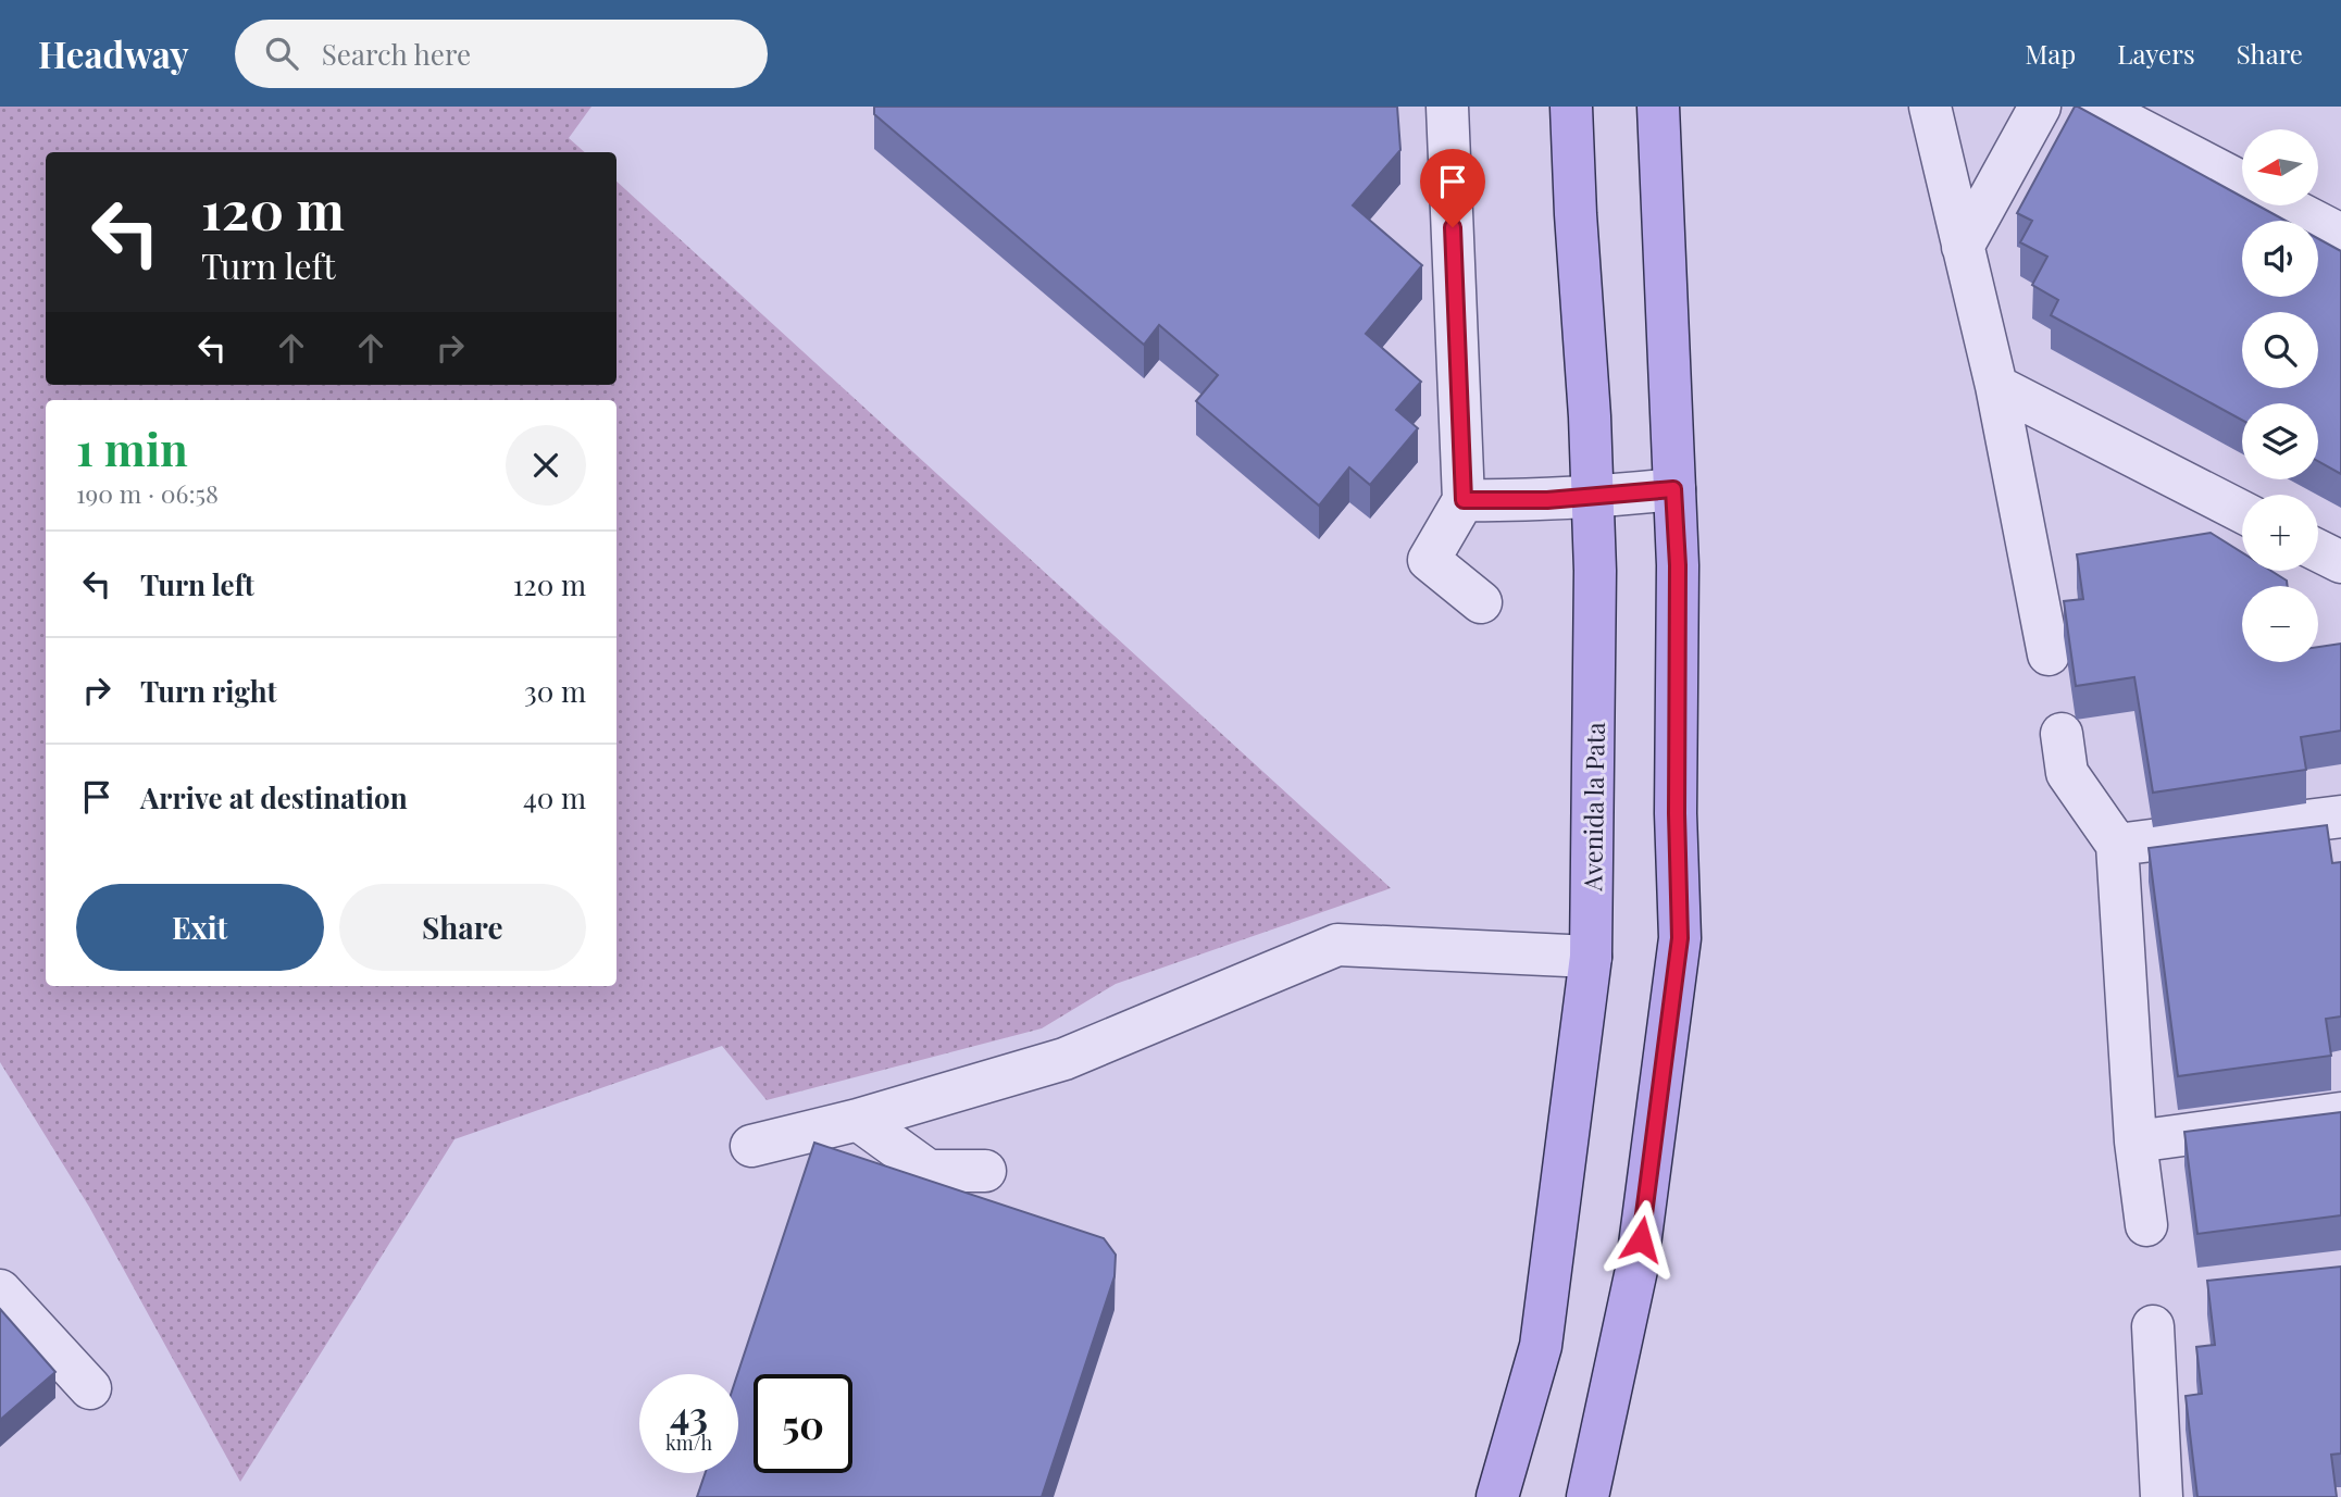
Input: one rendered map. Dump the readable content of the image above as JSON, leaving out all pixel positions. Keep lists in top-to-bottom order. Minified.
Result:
{"streets":{"main road":["Avenida la Pata"]},"north":"left","page":{"header":"Headway","search":"Search here","nav":["Map","Layers","Share"],"map_buttons":["+","−"],"turn":["120 m","Turn left"],"heading":["1 min","190 m · 06:58"],"list":[{"name":"Turn left","value":"120 m"},{"name":"Turn right","value":"30 m"},{"name":"Arrive at destination","value":"40 m"}],"buttons":["Exit","Share"],"speed":"43 km/h","limit":"50"}}
